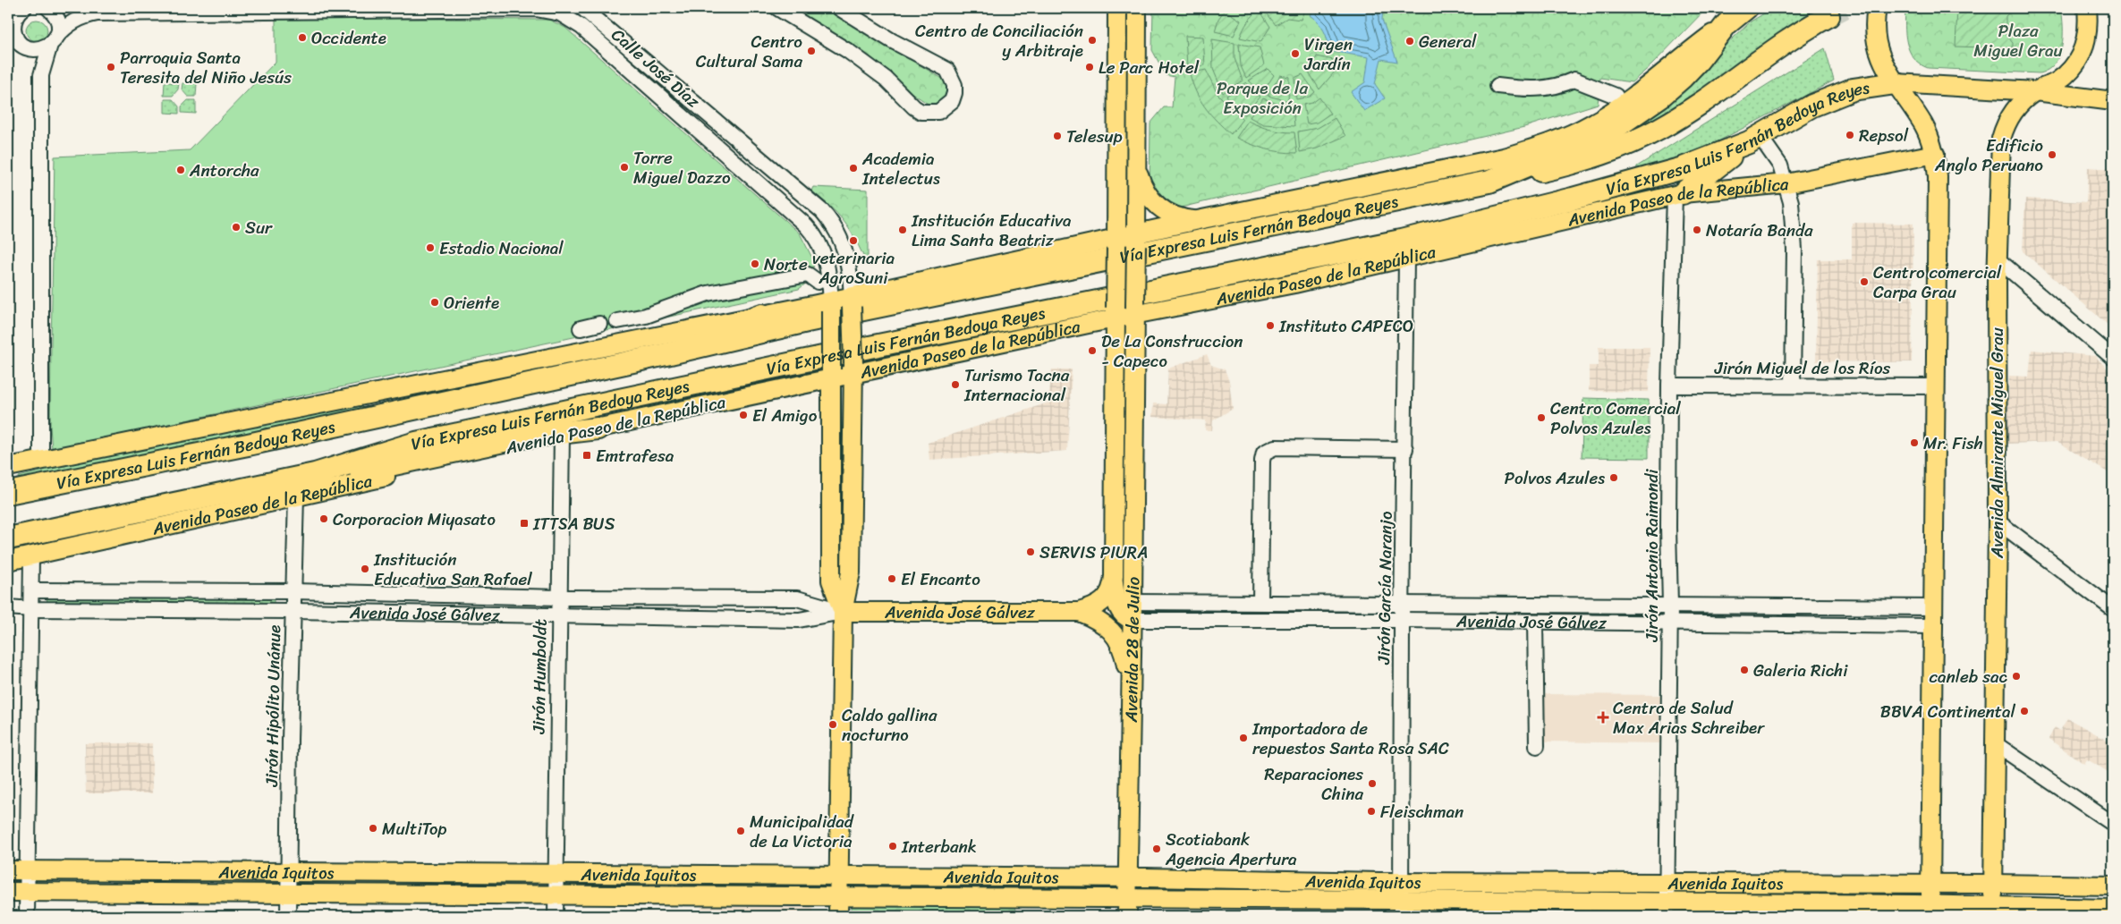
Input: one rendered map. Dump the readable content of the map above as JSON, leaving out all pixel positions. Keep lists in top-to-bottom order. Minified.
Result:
{"streets":{"highway":["Vía Expresa Luis Fernán Bedoya Reyes"],"main road":["Avenida Paseo de la República","Avenida Almirante Miguel Grau","Avenida José Gálvez","Avenida 28 de Julio","Avenida Iquitos"],"street":["Calle José Díaz","Jirón Miguel de los Ríos","Jirón Antonio Raimondi","Jirón García Naranjo","Jirón Humboldt","Jirón Hipólito Unánue"]},"crossings":[["Avenida Paseo de la República","Jirón Antonio Raimondi"],["Avenida Paseo de la República","Jirón García Naranjo"],["Avenida Paseo de la República","Avenida 28 de Julio"],["Avenida Paseo de la República","Jirón Humboldt"],["Avenida Paseo de la República","Jirón Hipólito Unánue"],["Jirón Miguel de los Ríos","Jirón Antonio Raimondi"],["Avenida Almirante Miguel Grau","Avenida Iquitos"],["Jirón Antonio Raimondi","Avenida José Gálvez"],["Jirón Antonio Raimondi","Avenida Iquitos"],["Jirón García Naranjo","Avenida José Gálvez"],["Jirón García Naranjo","Avenida Iquitos"],["Avenida José Gálvez","Avenida 28 de Julio"],["Avenida José Gálvez","Jirón Humboldt"],["Avenida José Gálvez","Jirón Hipólito Unánue"],["Avenida 28 de Julio","Avenida Iquitos"],["Jirón Humboldt","Avenida Iquitos"],["Jirón Hipólito Unánue","Avenida Iquitos"]],"parks":["Plaza Miguel Grau","Parque de la Exposición"],"places":{"other":["Occidente","Centro de Conciliación y Arbitraje","General","Centro Cultural Sama","Virgen Jardín","Parroquia Santa Teresita del Niño Jesús","Le Parc Hotel","Repsol","Telesup","Edificio Anglo Peruano","Torre Miguel Dazzo","Academia Intelectus","Antorcha","Sur","Institución Educativa Lima Santa Beatriz","Notaría Banda","veterinaria AgroSuni","Estadio Nacional","Norte","Centro comercial Carpa Grau","Oriente","Instituto CAPECO","De La Construccion - Capeco","Turismo Tacna Internacional","El Amigo","Centro Comercial Polvos Azules","Mr. Fish","Polvos Azules","Corporacion Miyasato","SERVIS PIURA","Institución Educativa San Rafael","El Encanto","Galeria Richi","canleb sac","BBVA Continental","Caldo gallina nocturno","Importadora de repuestos Santa Rosa SAC","Reparaciones China","Fleischman","MultiTop","Municipalidad de La Victoria","Interbank","Scotiabank Agencia Apertura"],"transit":["Emtrafesa","ITTSA BUS"],"health":["Centro de Salud Max Arias Schreiber"]}}
